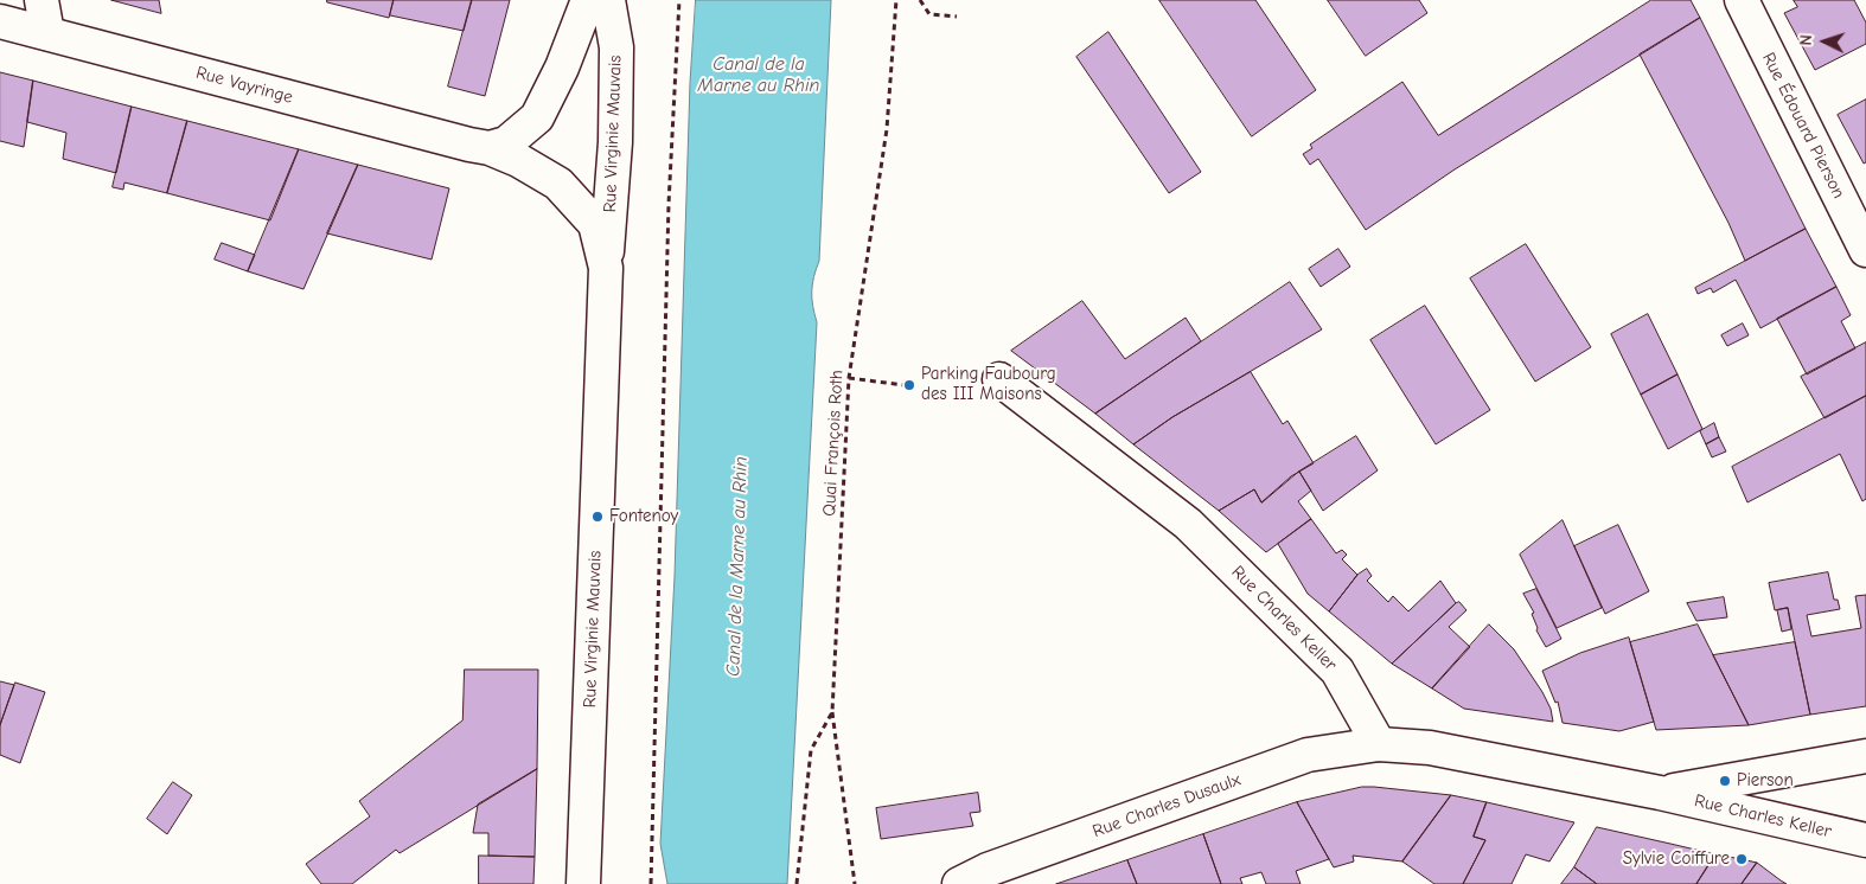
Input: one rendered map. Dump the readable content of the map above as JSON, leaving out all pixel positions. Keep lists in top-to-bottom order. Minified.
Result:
{"streets":{"street":["Rue Vayringe","Rue Édouard Pierson","Rue Virginie Mauvais","Rue Charles Keller","Rue Charles Dusaulx"],"path":["Quai François Roth"]},"crossings":[["Rue Vayringe","Rue Virginie Mauvais"],["Rue Charles Keller","Rue Charles Dusaulx"]],"water":["Canal de la Marne au Rhin"],"places":["Parking Faubourg des III Maisons","Fontenoy","Pierson","Sylvie Coiffure"],"north":"left"}
